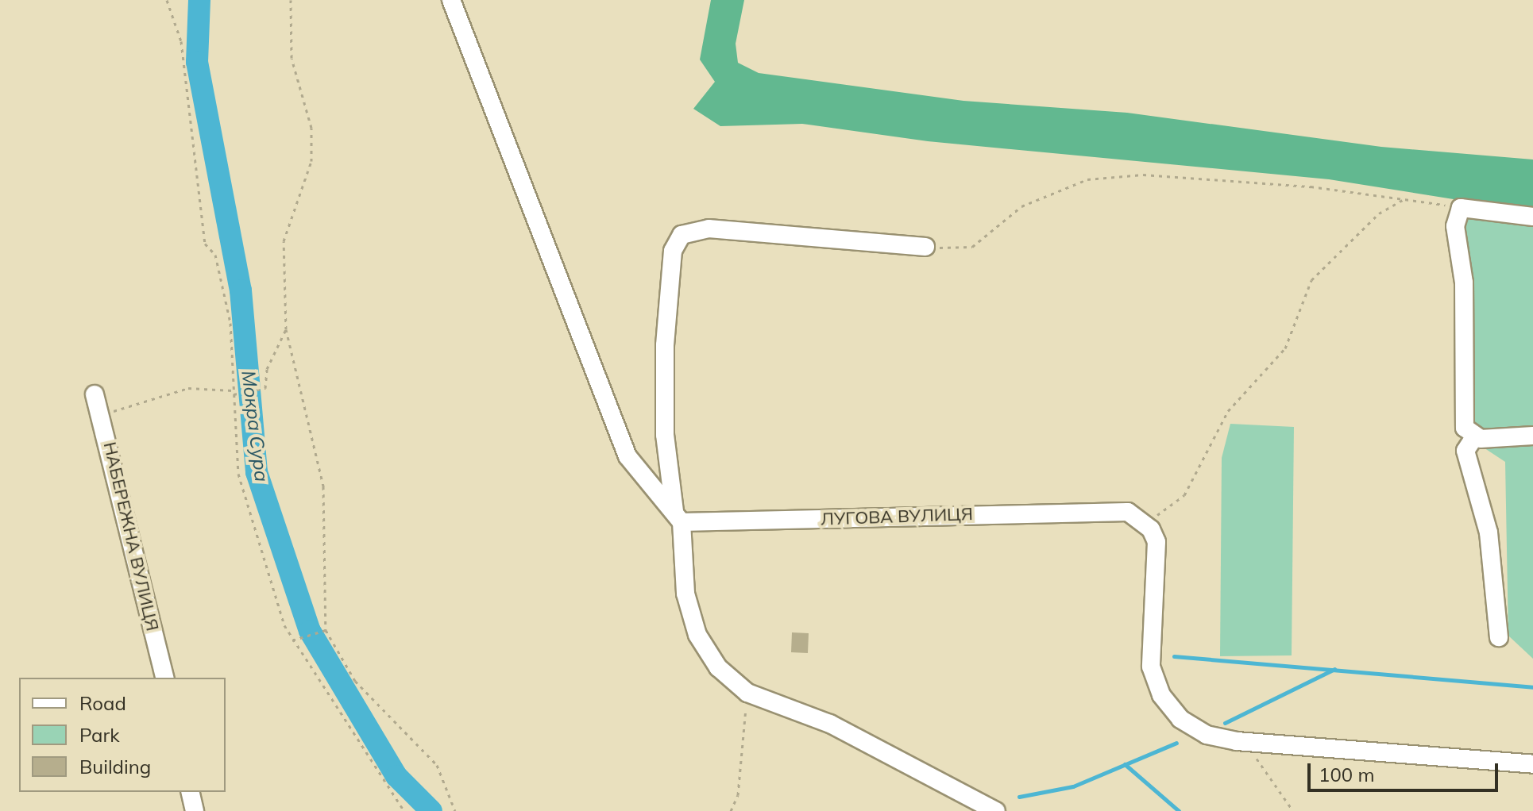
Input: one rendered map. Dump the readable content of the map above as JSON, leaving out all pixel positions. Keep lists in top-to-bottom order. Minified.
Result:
{"streets":{"street":["ЛУГОВА ВУЛИЦЯ","НАБЕРЕЖНА ВУЛИЦЯ"]},"water":["Мокра Сура"],"legend":["Road","Park","Building"],"scale_bar":"100 m"}
